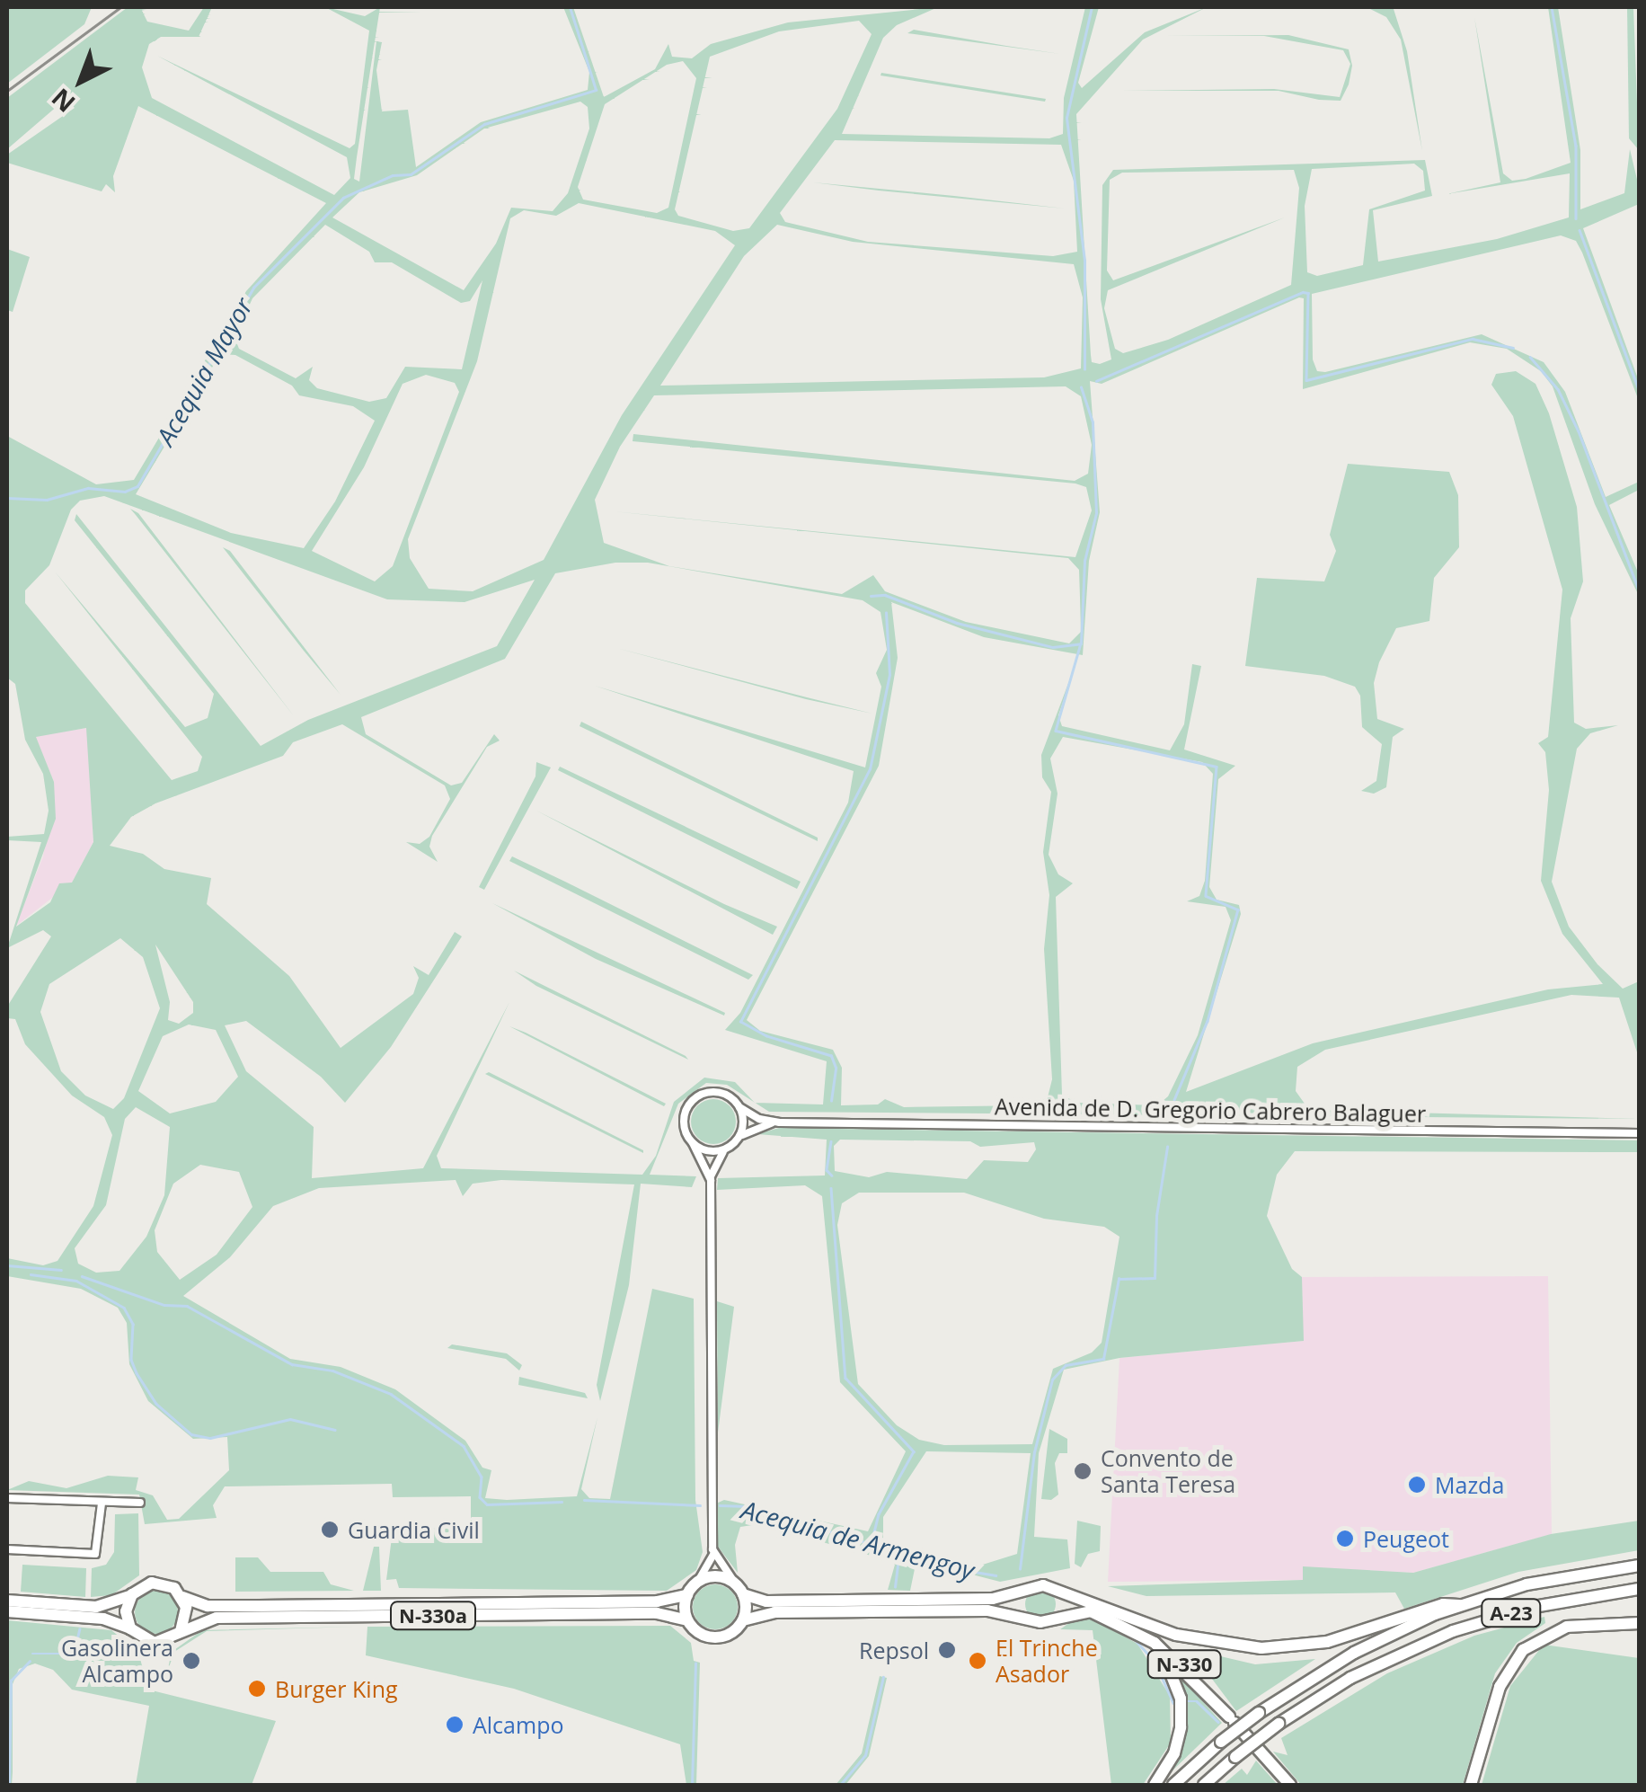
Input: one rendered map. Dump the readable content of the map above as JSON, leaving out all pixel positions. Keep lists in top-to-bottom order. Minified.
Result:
{"streets":{"highway":["A-23","N-330a","N-330"],"street":["Avenida de D. Gregorio Cabrero Balaguer"]},"crossings":[["N-330a","N-330"]],"water":["Acequia Mayor","Acequia de Armengoy"],"places":["Convento de Santa Teresa","Mazda","Guardia Civil","Peugeot","Repsol","Gasolinera Alcampo","El Trinche Asador","Burger King","Alcampo"],"north":"bottom left"}
